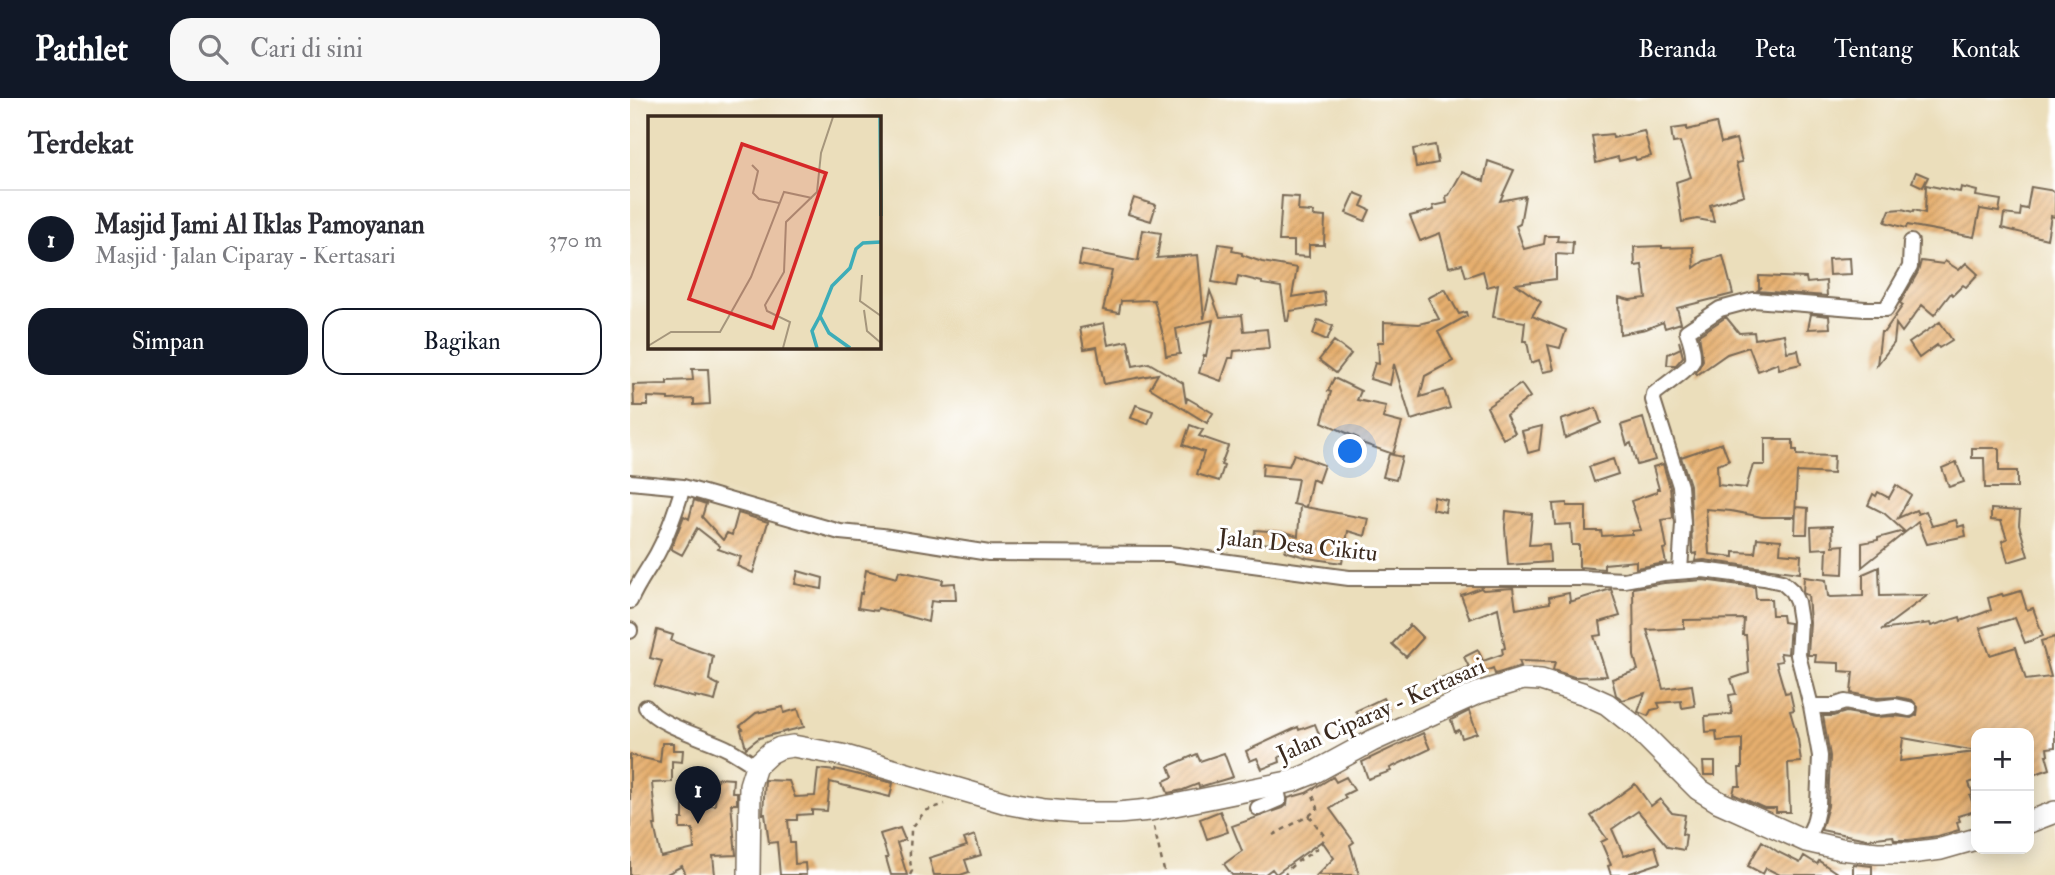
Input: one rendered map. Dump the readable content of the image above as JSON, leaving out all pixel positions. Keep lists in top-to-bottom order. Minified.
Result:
{"streets":{"main road":["Jalan Ciparay - Kertasari"],"street":["Jalan Desa Cikitu"]},"crossings":[["Jalan Desa Cikitu","Jalan Ciparay - Kertasari"]],"page":{"header":"Pathlet","search":"Cari di sini","nav":["Beranda","Peta","Tentang","Kontak"],"heading":"Terdekat","list":[{"mark":"1","name":"Masjid Jami Al Iklas Pamoyanan","note":"Masjid · Jalan Ciparay - Kertasari","value":"370 m"}],"buttons":["Simpan","Bagikan"],"map_buttons":["+","−"],"pins":"1"}}
